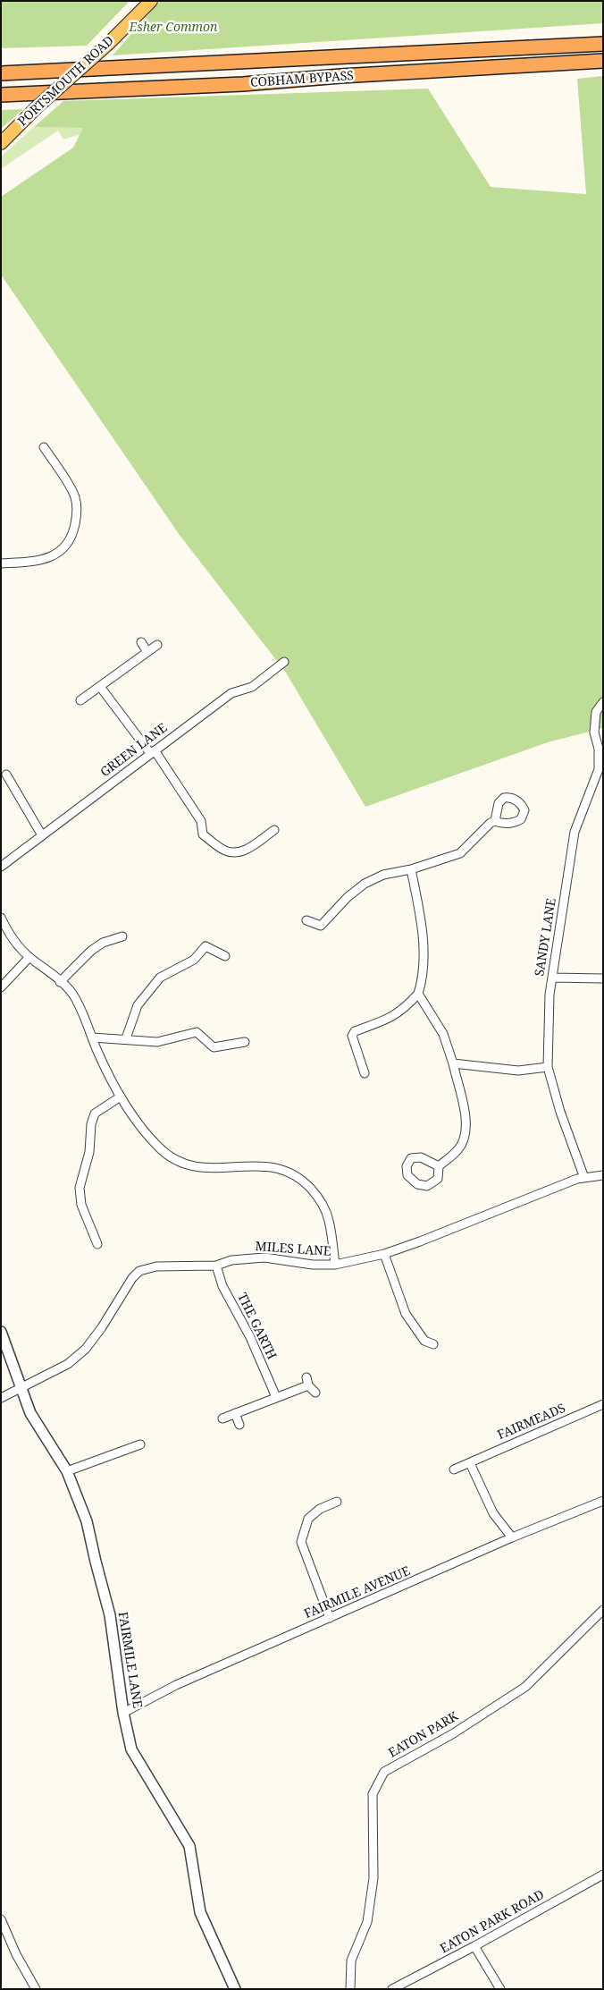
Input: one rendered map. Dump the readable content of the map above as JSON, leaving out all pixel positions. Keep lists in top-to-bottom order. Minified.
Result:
{"streets":{"highway":["COBHAM BYPASS"],"main road":["PORTSMOUTH ROAD"],"street":["GREEN LANE","SANDY LANE","MILES LANE","THE GARTH","FAIRMEADS","FAIRMILE AVENUE","FAIRMILE LANE","EATON PARK","EATON PARK ROAD"]},"crossings":[["SANDY LANE","MILES LANE"],["MILES LANE","THE GARTH"],["MILES LANE","FAIRMILE LANE"],["FAIRMILE AVENUE","FAIRMILE LANE"]],"parks":["Esher Common"]}
